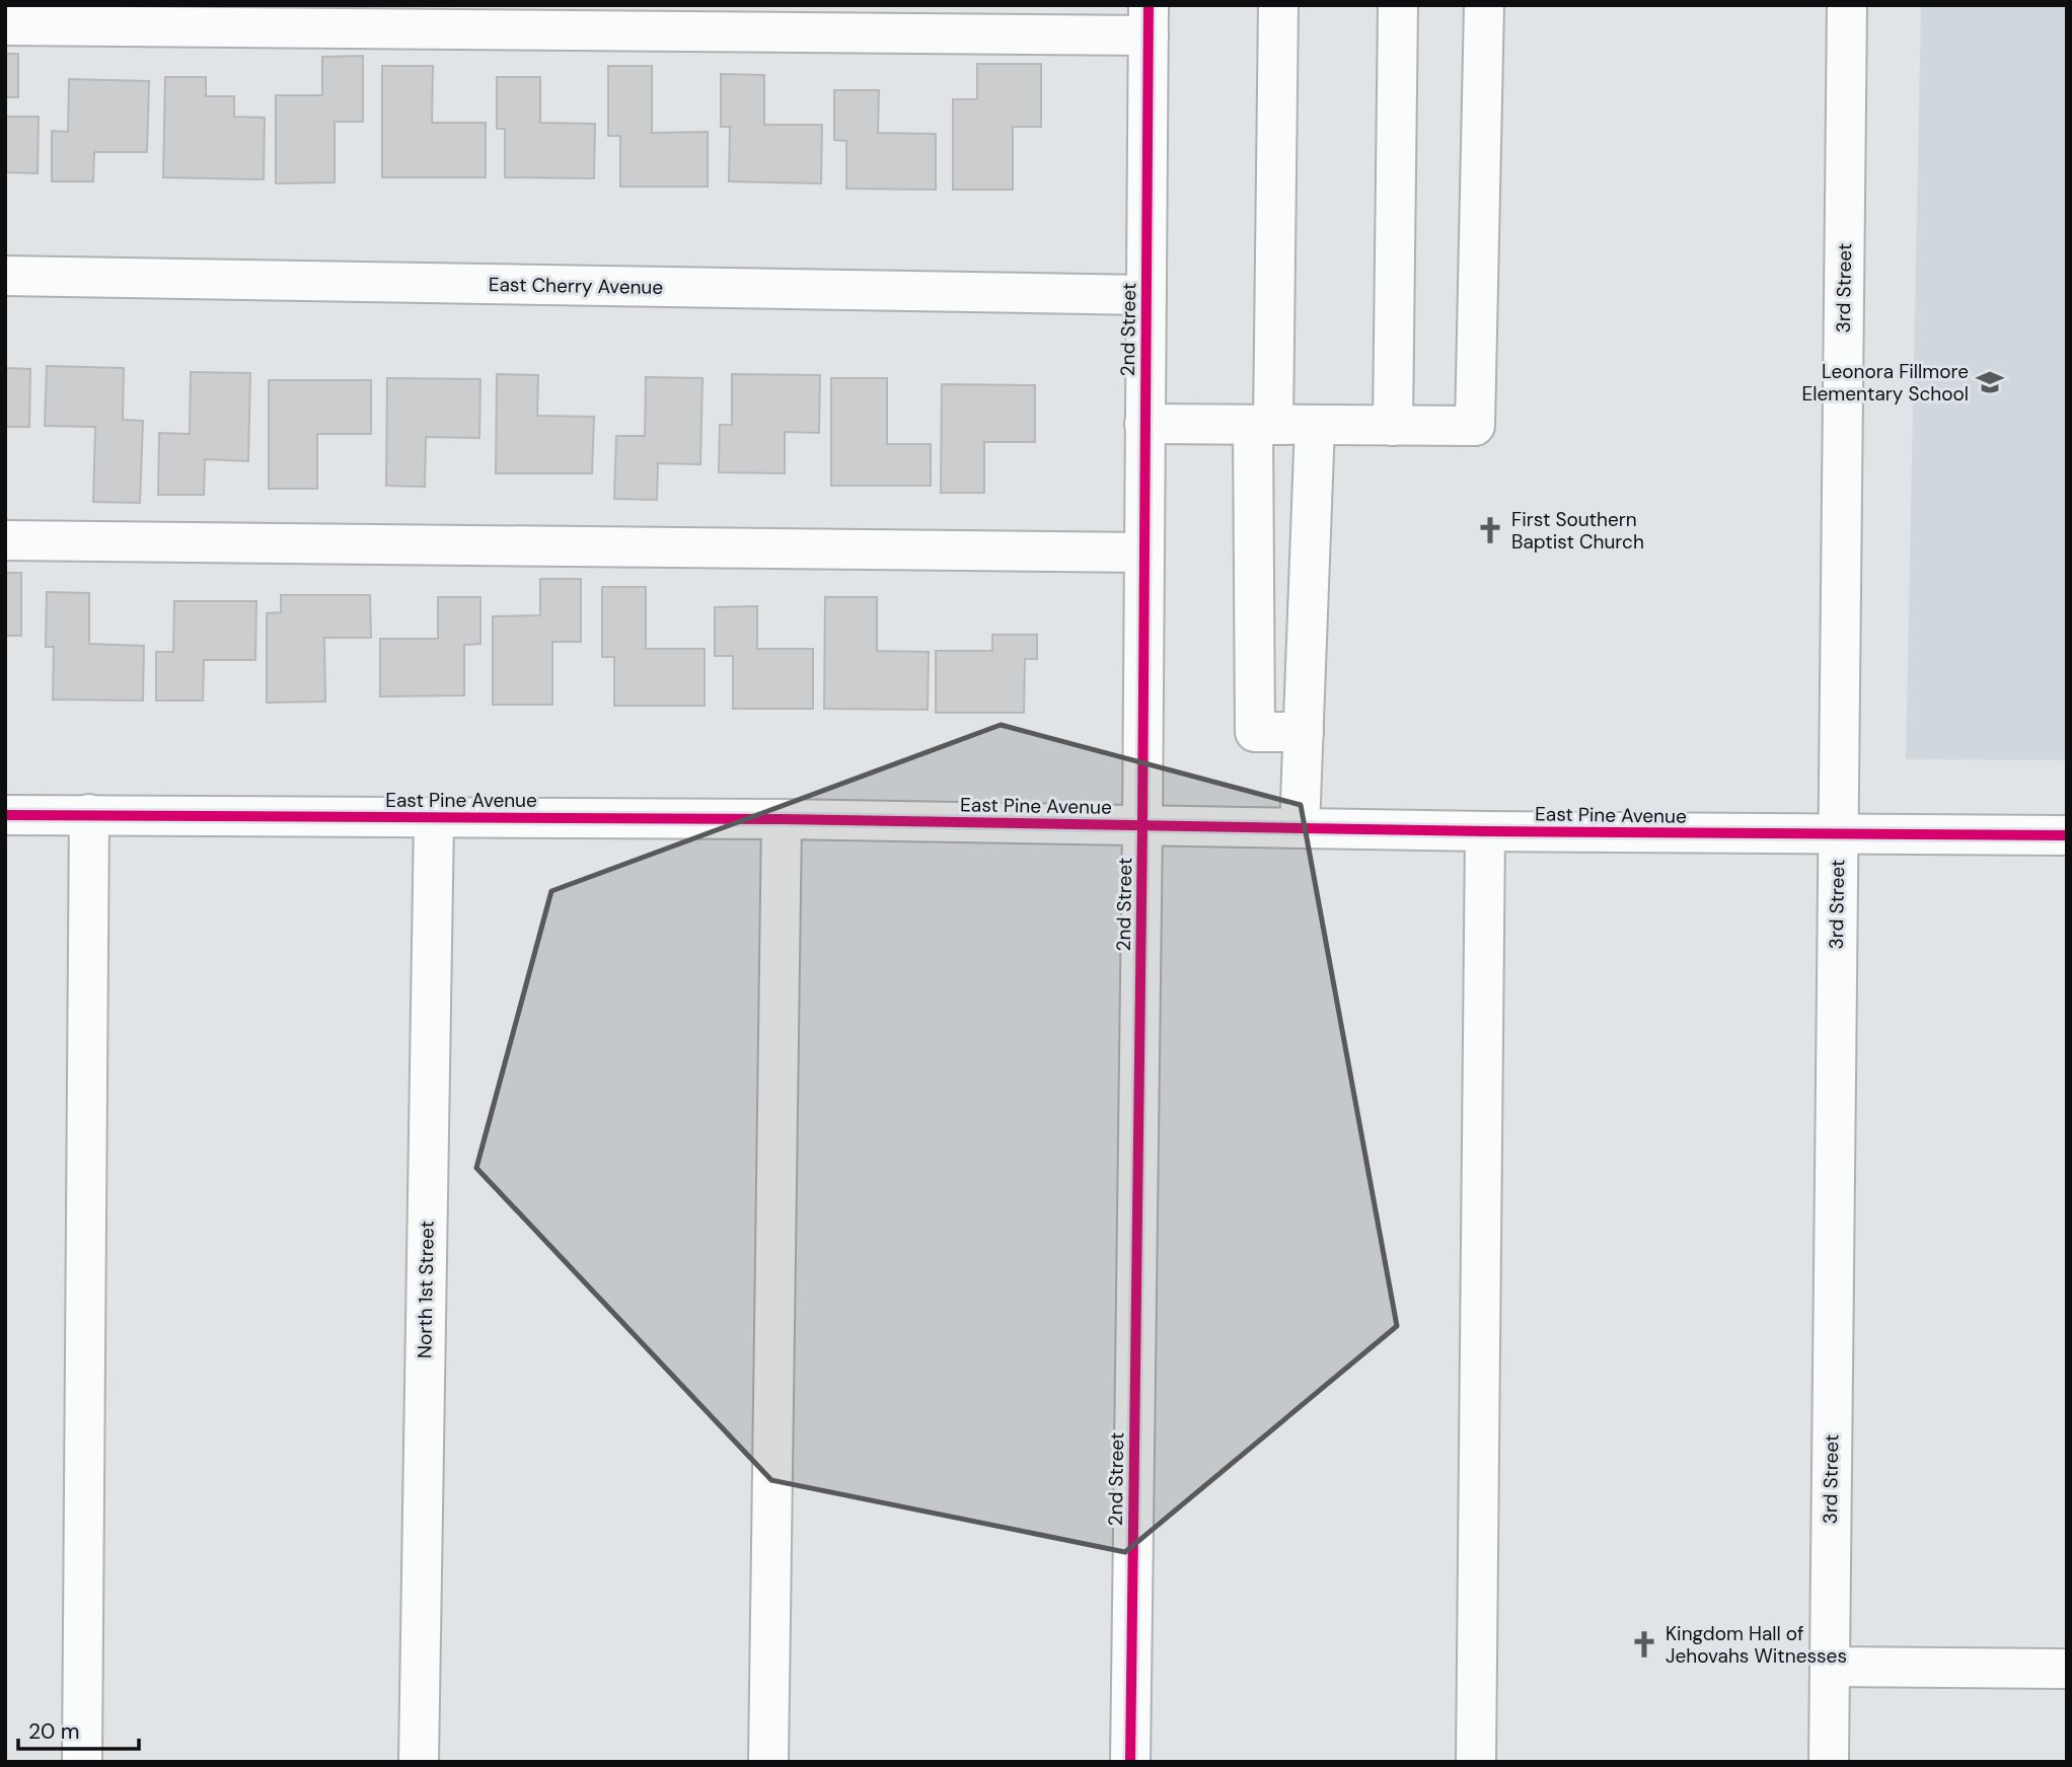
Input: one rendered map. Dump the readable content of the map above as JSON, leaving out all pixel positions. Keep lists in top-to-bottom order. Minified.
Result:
{"streets":{"street":["East Cherry Avenue","3rd Street","2nd Street","East Pine Avenue","North 1st Street"]},"crossings":[["East Cherry Avenue","2nd Street"],["3rd Street","East Pine Avenue"],["2nd Street","East Pine Avenue"],["East Pine Avenue","North 1st Street"]],"places":{"school or university":["Leonora Fillmore Elementary School"],"church":["First Southern Baptist Church","Kingdom Hall of Jehovahs Witnesses"]},"scale_bar":"20 m"}
